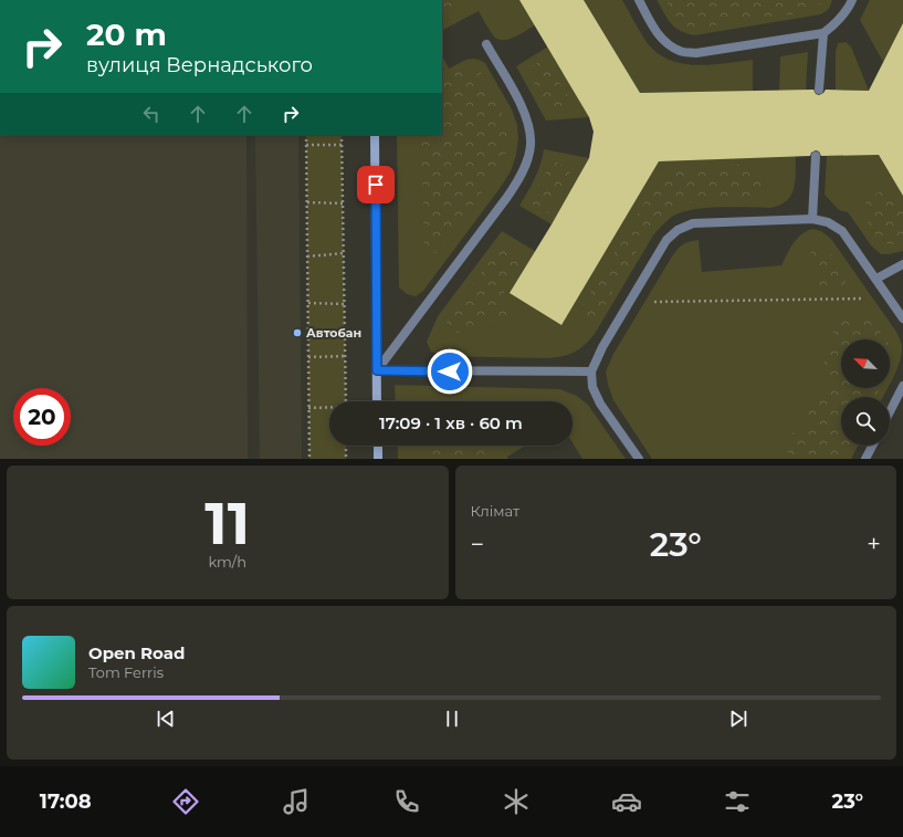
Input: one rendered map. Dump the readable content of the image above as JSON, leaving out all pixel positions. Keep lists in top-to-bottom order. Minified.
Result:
{"places":["Автобан"],"north":"top left","page":{"turn":["20 m","вулиця Вернадського"],"limit":"20","trip":"17:09 · 1 хв · 60 m","tile":[["11","km/h"],"Клімат"],"heat":["−","23°","+"],"song":["Open Road","Tom Ferris"],"tabs":["17:08","23°"]}}
